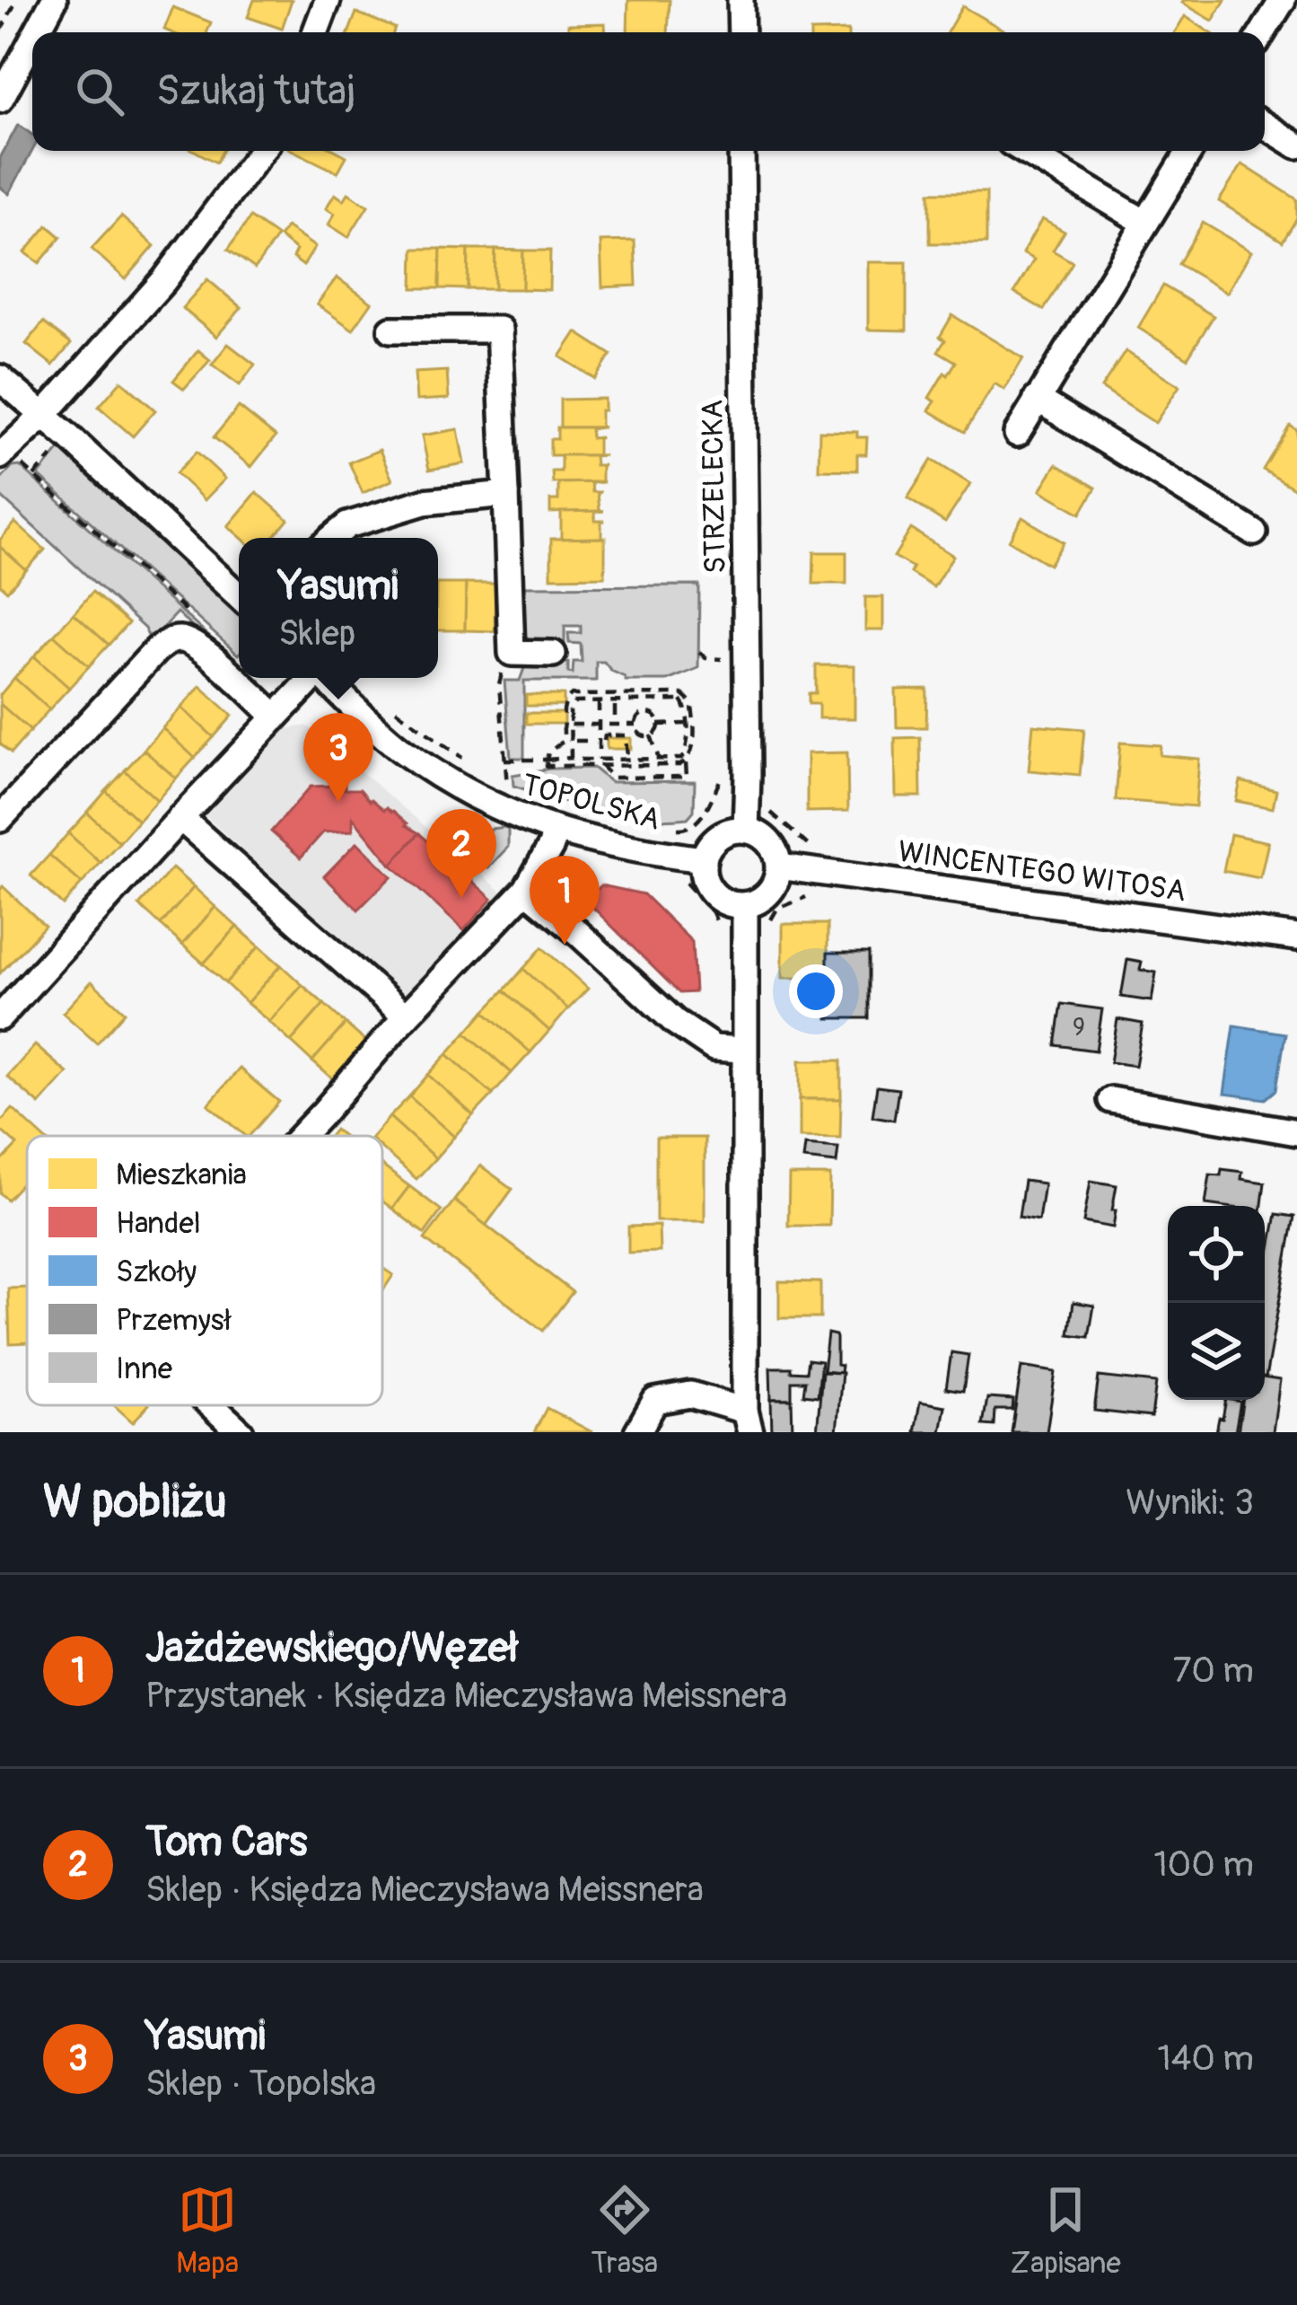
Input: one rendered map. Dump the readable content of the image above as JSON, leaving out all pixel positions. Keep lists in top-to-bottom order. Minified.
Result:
{"streets":{"street":["STRZELECKA","TOPOLSKA","WINCENTEGO WITOSA"]},"crossings":[["STRZELECKA","TOPOLSKA"],["STRZELECKA","WINCENTEGO WITOSA"],["TOPOLSKA","WINCENTEGO WITOSA"]],"house_numbers":["9"],"legend":["Mieszkania","Handel","Szkoły","Przemysł","Inne"],"page":{"search":"Szukaj tutaj","popup":["Yasumi","Sklep"],"pins":["3","2","1"],"heading":["W pobliżu","Wyniki: 3"],"list":[{"mark":"1","name":"Jażdżewskiego/Węzeł","note":"Przystanek · Księdza Mieczysława Meissnera","value":"70 m"},{"mark":"2","name":"Tom Cars","note":"Sklep · Księdza Mieczysława Meissnera","value":"100 m"},{"mark":"3","name":"Yasumi","note":"Sklep · Topolska","value":"140 m"}],"nav":["Mapa","Trasa","Zapisane"]}}
